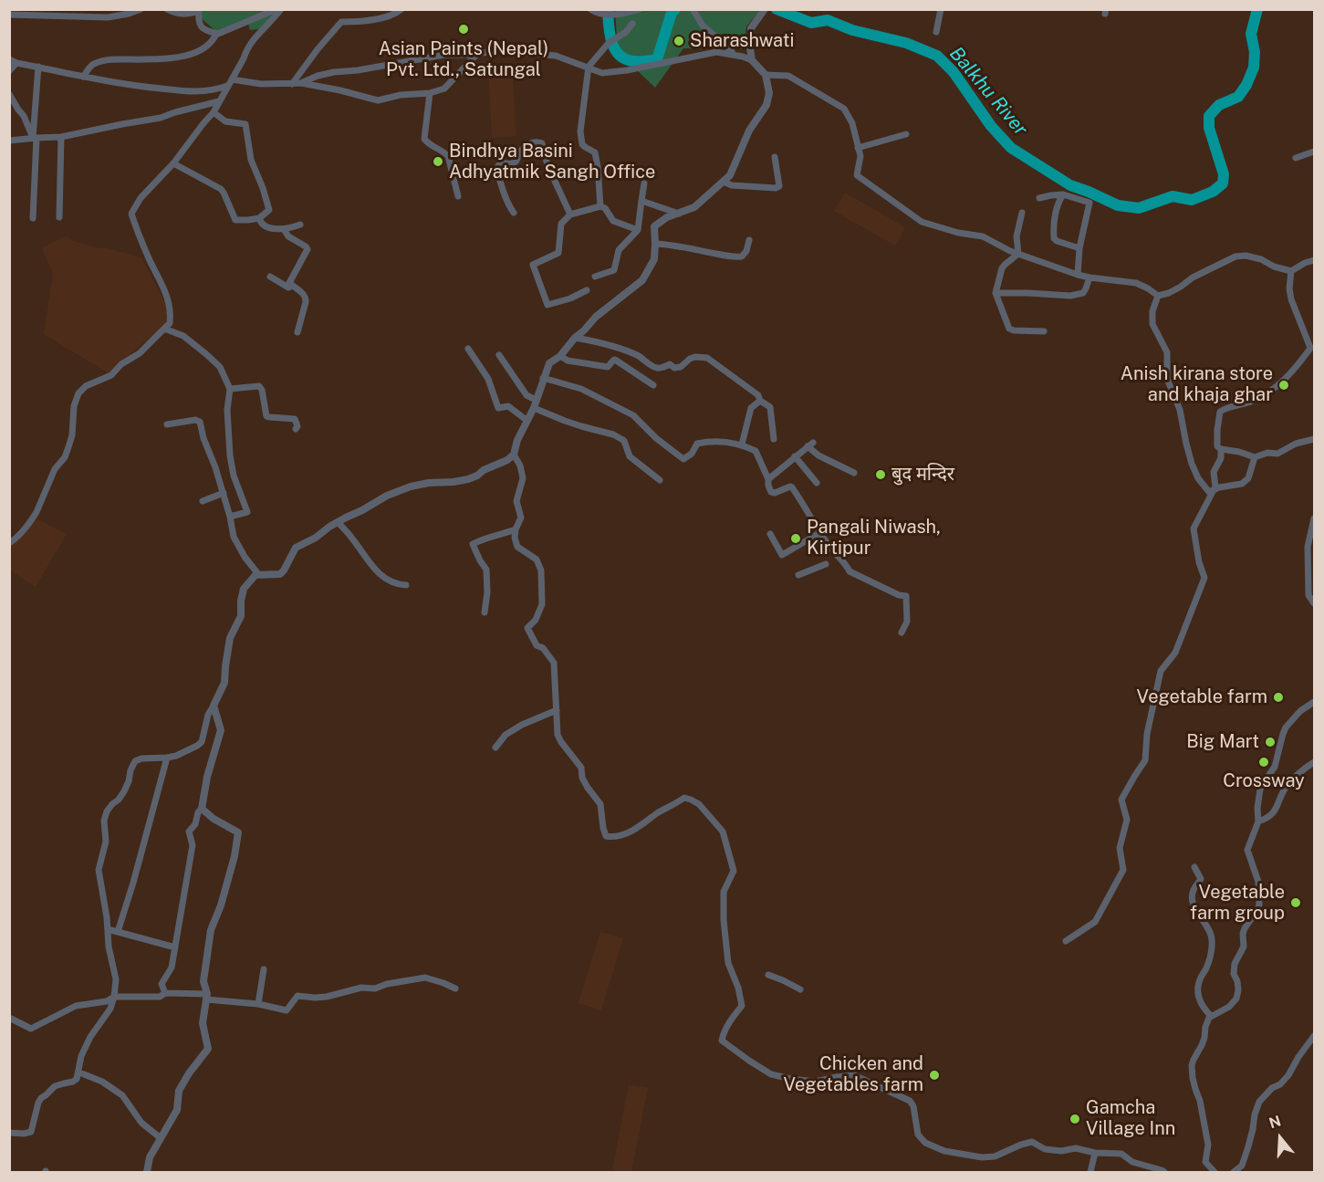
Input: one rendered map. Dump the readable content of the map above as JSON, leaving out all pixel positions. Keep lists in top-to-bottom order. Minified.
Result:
{"water":["Balkhu River"],"places":["Asian Paints (Nepal) Pvt. Ltd., Satungal","Sharashwati","Bindhya Basini Adhyatmik Sangh Office","Anish kirana store and khaja ghar","बुद मन्दिर","Pangali Niwash, Kirtipur","Vegetable farm","Big Mart","Crossway","Vegetable farm group","Chicken and Vegetables farm","Gamcha Village Inn"],"north":"top"}
